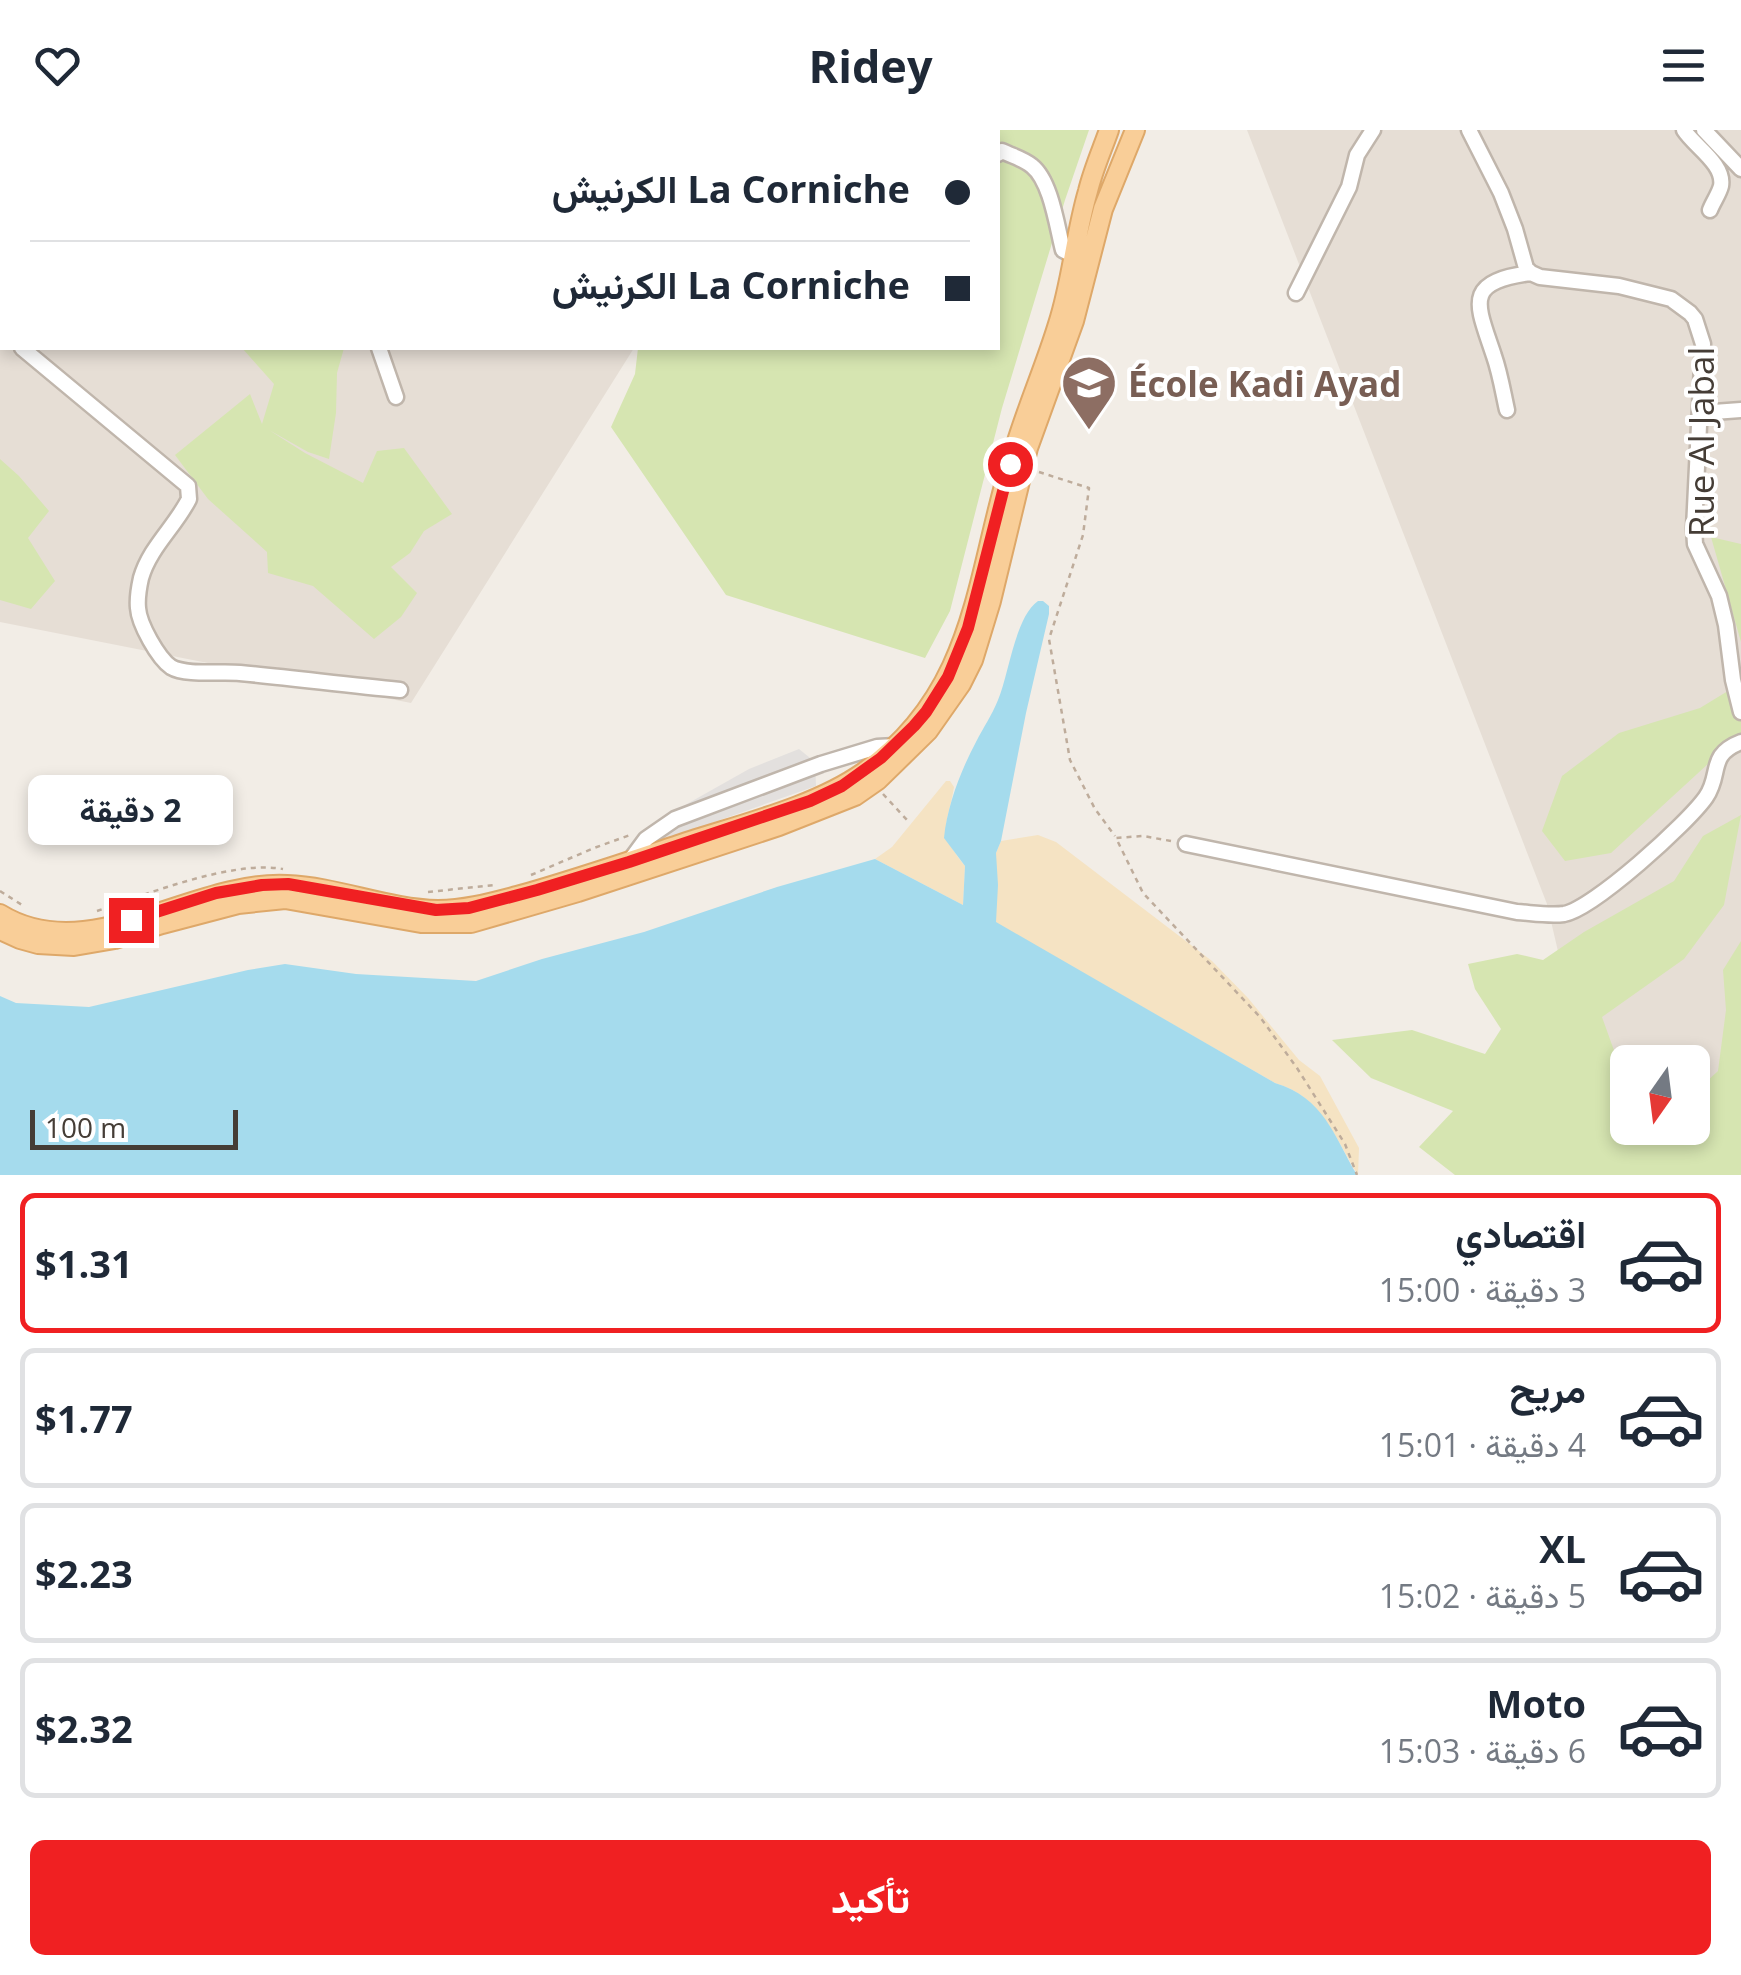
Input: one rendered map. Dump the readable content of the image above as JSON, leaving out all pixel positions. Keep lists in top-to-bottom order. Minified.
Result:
{"streets":{"street":["Rue Al Jabal"]},"places":{"school or university":["École Kadi Ayad"]},"scale_bar":"100 m","north":"bottom","page":{"header":"Ridey","banner":["La Corniche الكرنيش","La Corniche الكرنيش"],"bubble":"2 دقيقة","scale":"100 m","list":[{"name":"اقتصادي","note":"3 دقيقة · 15:00","value":"$1.31"},{"name":"مريح","note":"4 دقيقة · 15:01","value":"$1.77"},{"name":"XL","note":"5 دقيقة · 15:02","value":"$2.23"},{"name":"Moto","note":"6 دقيقة · 15:03","value":"$2.32"}],"buttons":"تأكيد"}}
